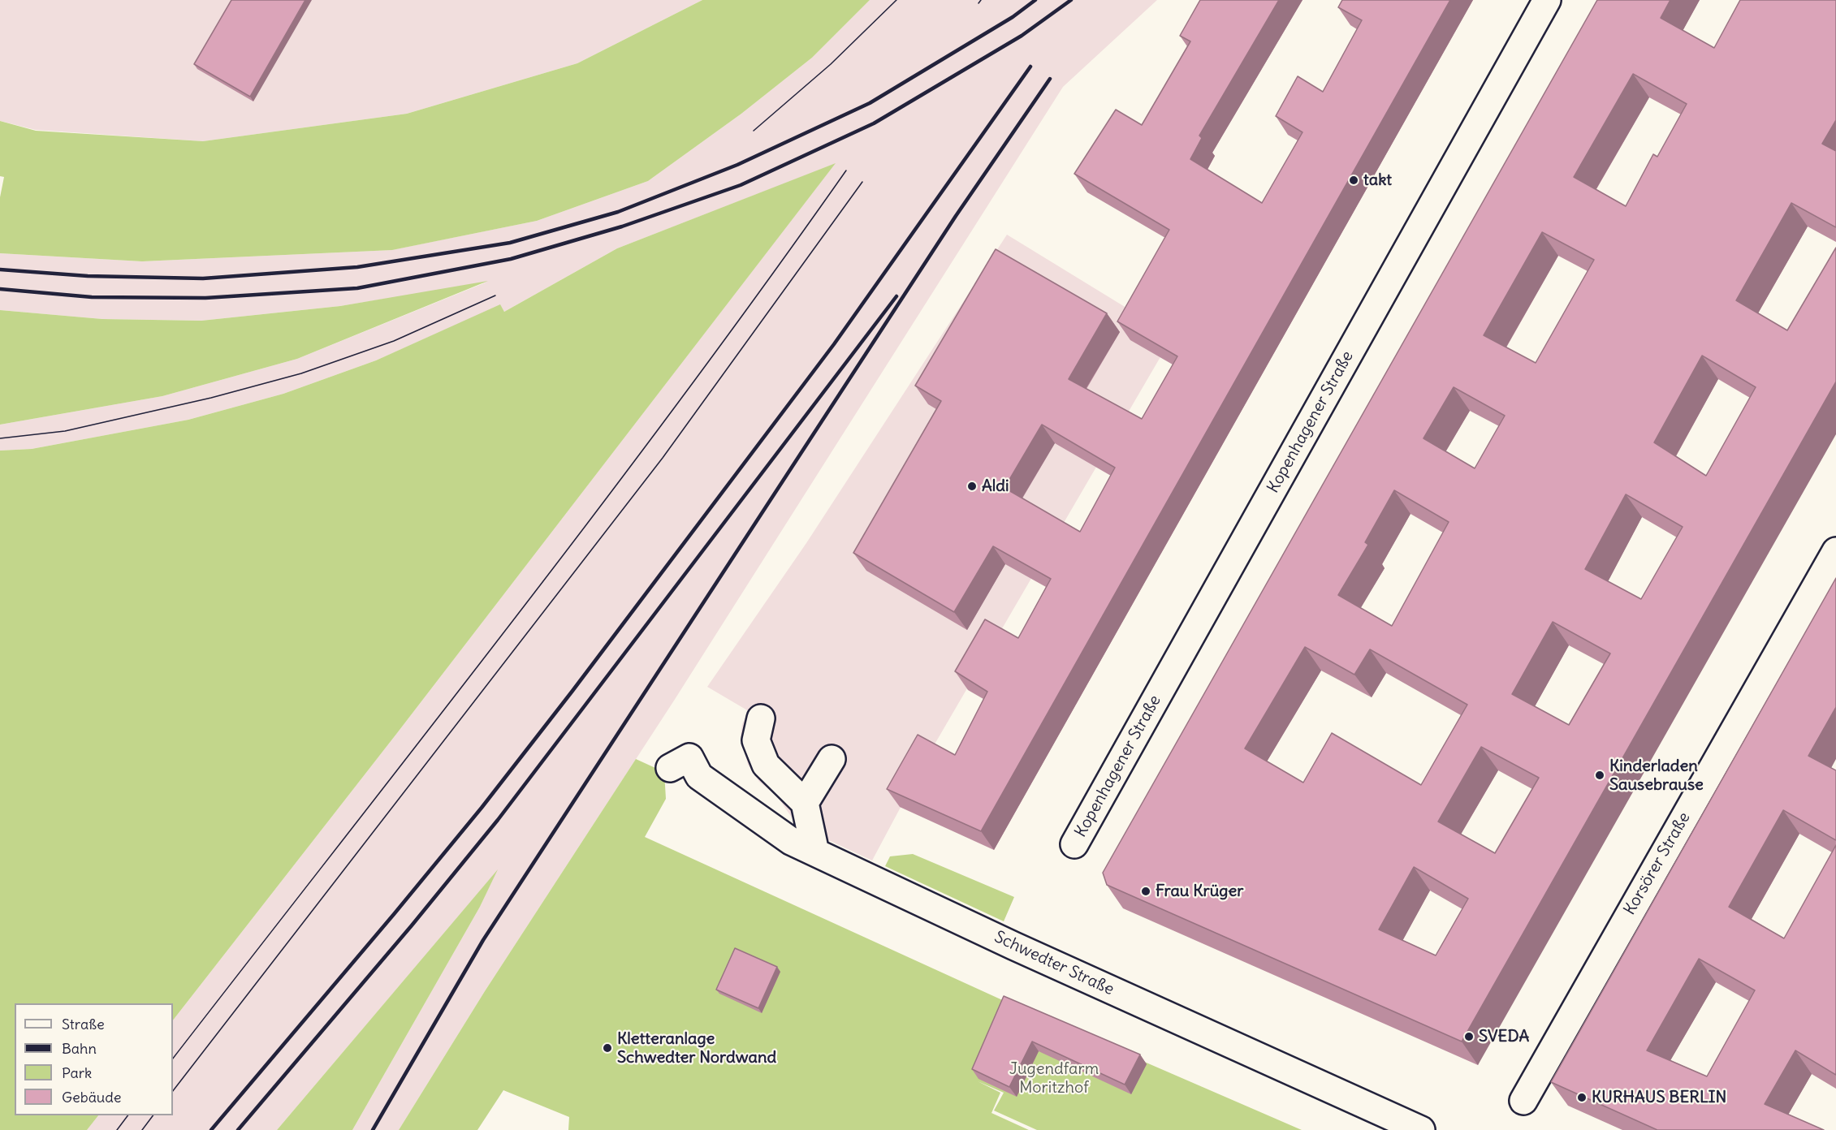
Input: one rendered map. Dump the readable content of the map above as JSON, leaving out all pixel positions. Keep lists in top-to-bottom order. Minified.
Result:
{"streets":{"street":["Kopenhagener Straße","Korsörer Straße","Schwedter Straße"]},"parks":["Jugendfarm Moritzhof"],"places":["takt","Aldi","Kinderladen Sausebrause","Frau Krüger","SVEDA","Kletteranlage Schwedter Nordwand","KURHAUS BERLIN"],"legend":["Straße","Bahn","Park","Gebäude"]}
